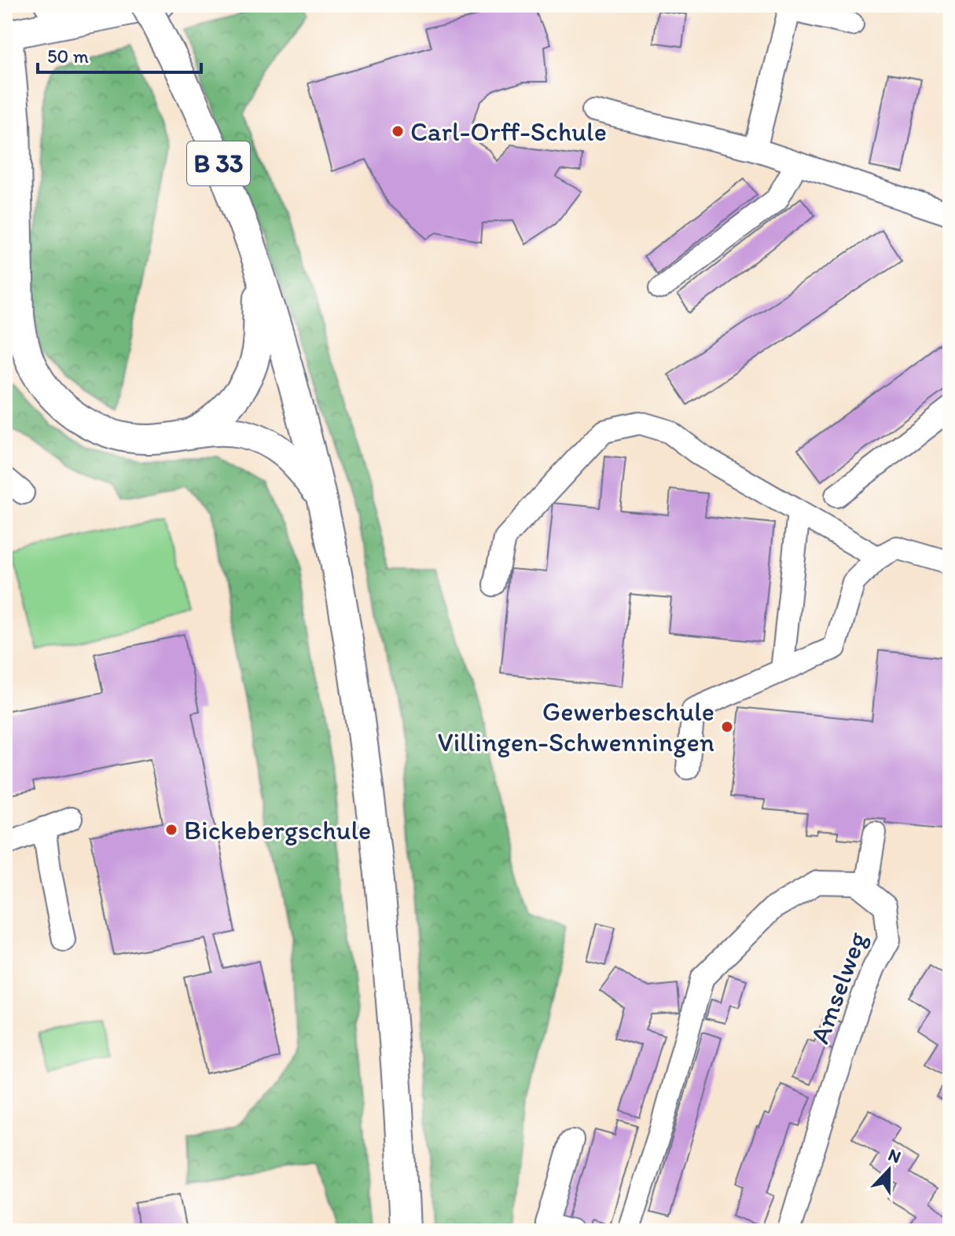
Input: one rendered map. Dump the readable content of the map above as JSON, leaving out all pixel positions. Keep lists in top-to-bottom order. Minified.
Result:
{"streets":{"main road":["B 33"],"street":["Amselweg"]},"places":["Carl-Orff-Schule","Gewerbeschule Villingen-Schwenningen","Bickebergschule"],"scale_bar":"50 m","north":"top"}
